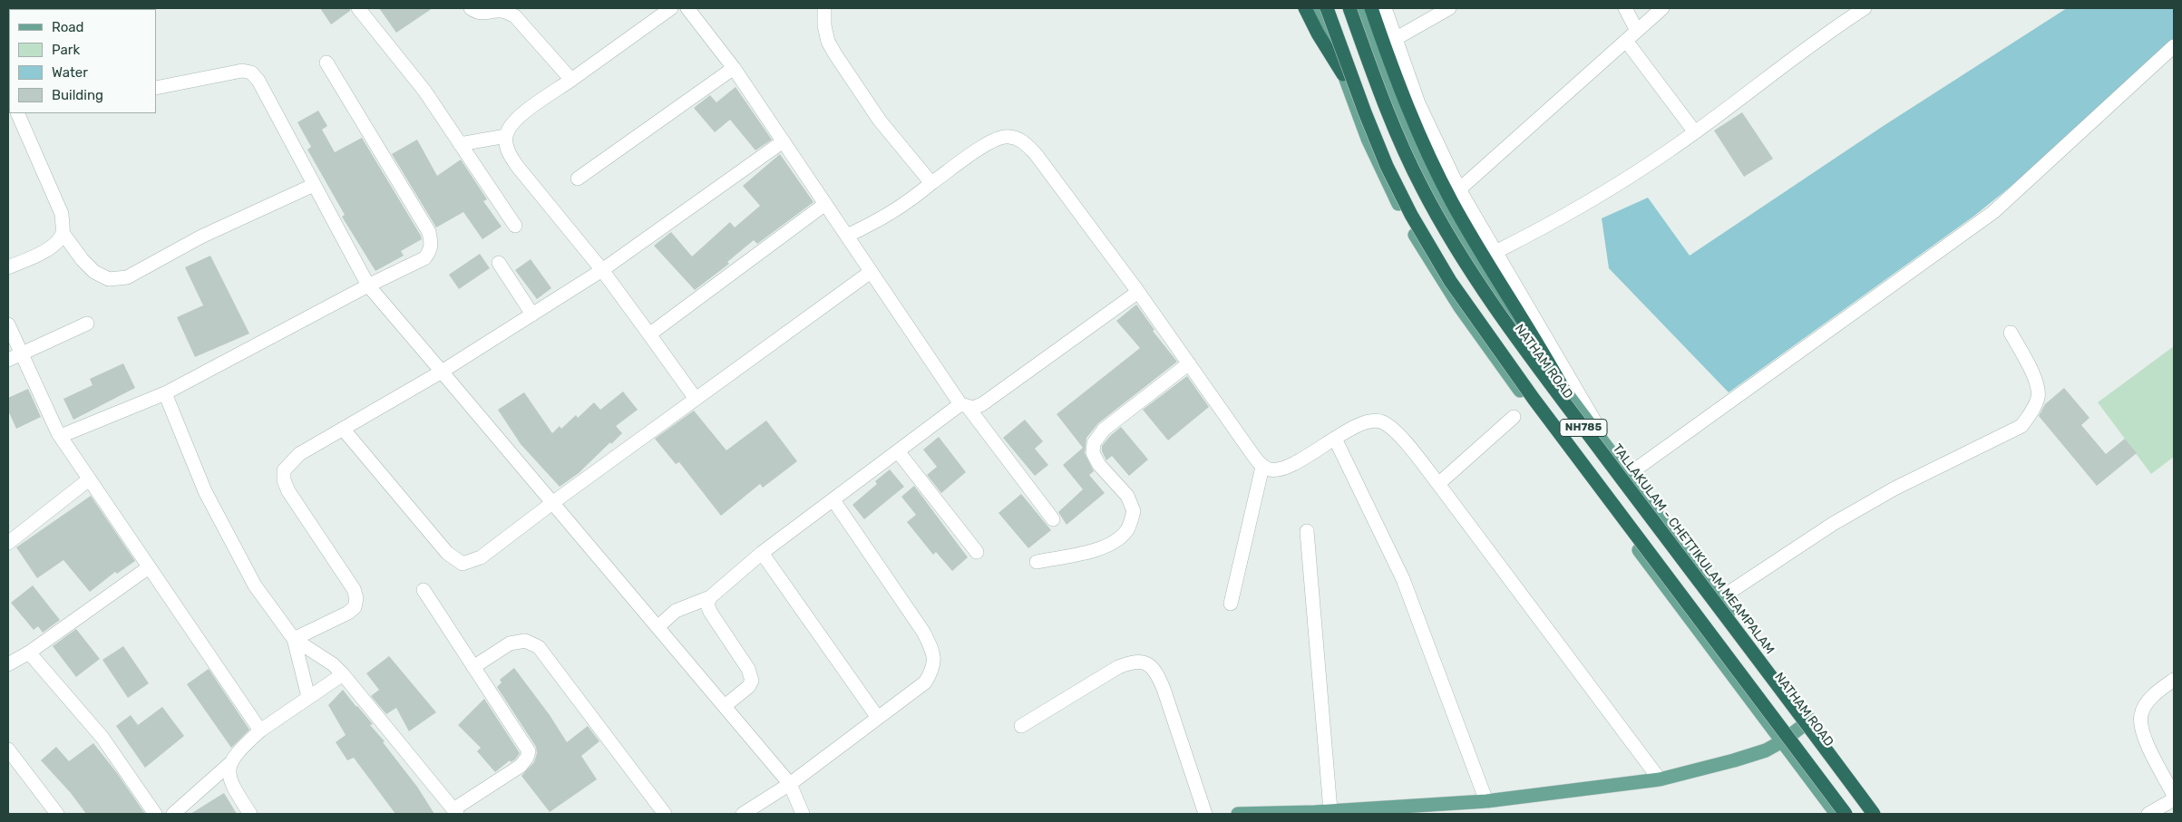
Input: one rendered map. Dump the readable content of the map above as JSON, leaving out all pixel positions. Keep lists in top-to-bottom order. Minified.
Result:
{"streets":{"highway":["NH785","TALLAKULAM - CHETTIKULAM MEAMPALAM"],"main road":["NATHAM ROAD"]},"legend":["Road","Park","Water","Building"]}
